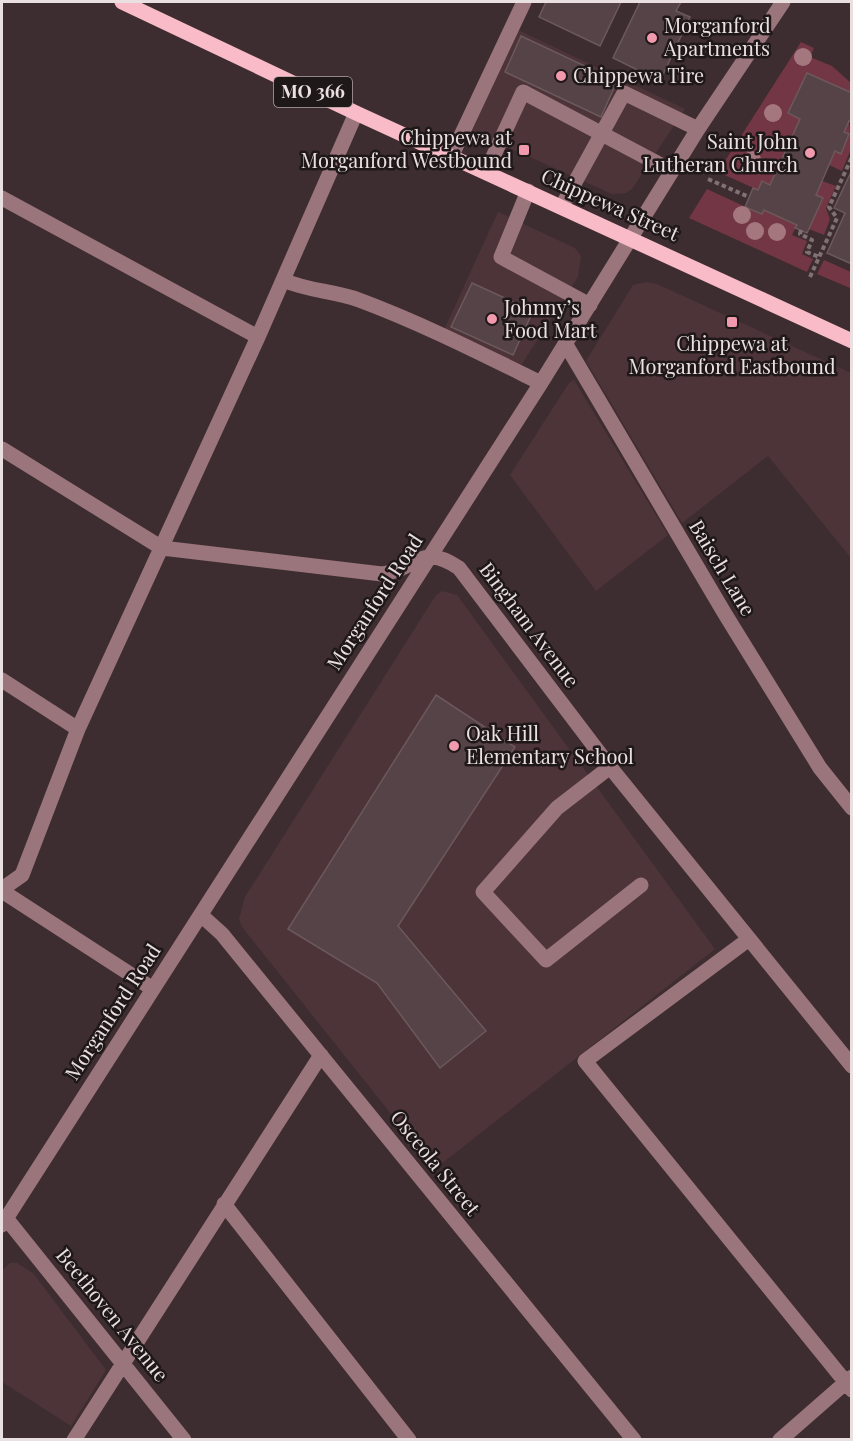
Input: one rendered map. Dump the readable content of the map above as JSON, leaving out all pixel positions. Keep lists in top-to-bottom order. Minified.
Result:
{"streets":{"main road":["MO 366","Chippewa Street"],"street":["Baisch Lane","Morganford Road","Bingham Avenue","Osceola Street","Beethoven Avenue"]},"crossings":[["Chippewa Street","Morganford Road"],["Baisch Lane","Morganford Road"],["Morganford Road","Bingham Avenue"],["Morganford Road","Osceola Street"],["Morganford Road","Beethoven Avenue"]],"places":{"other":["Morganford Apartments","Chippewa Tire","Saint John Lutheran Church","Johnny’s Food Mart","Oak Hill Elementary School"],"transit":["Chippewa at Morganford Westbound","Chippewa at Morganford Eastbound"]}}
